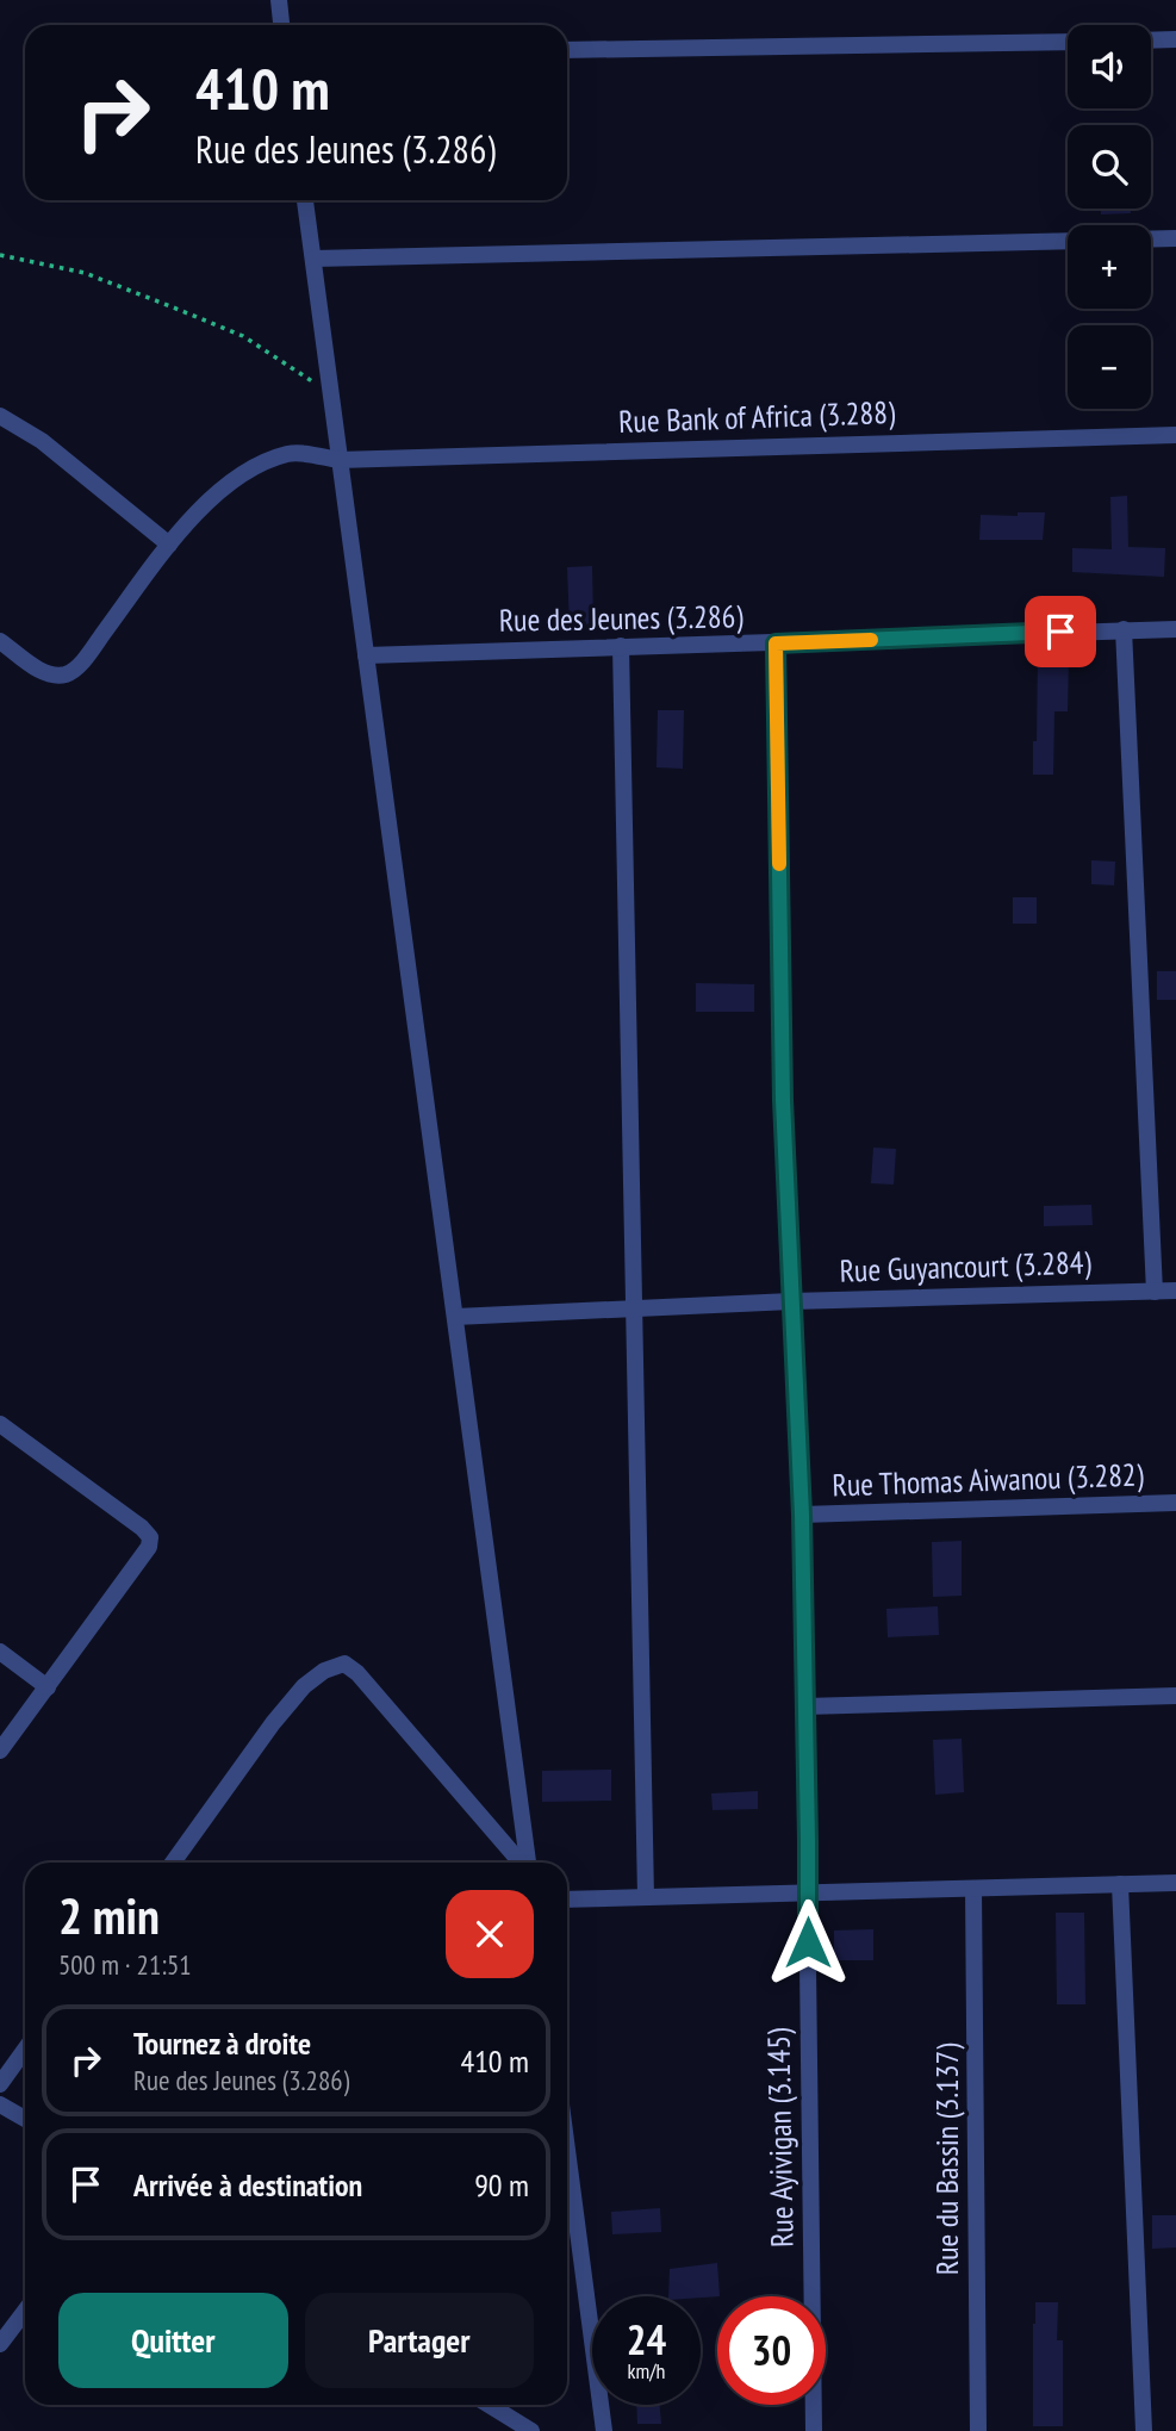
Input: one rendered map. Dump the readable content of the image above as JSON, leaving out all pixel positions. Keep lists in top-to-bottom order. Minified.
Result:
{"streets":{"street":["Rue Bank of Africa (3.288)","Rue des Jeunes (3.286)","Rue Guyancourt (3.284)","Rue Thomas Aiwanou (3.282)","Rue Ayivigan (3.145)","Rue du Bassin (3.137)"]},"crossings":[["Rue des Jeunes (3.286)","Rue Ayivigan (3.145)"],["Rue Guyancourt (3.284)","Rue Ayivigan (3.145)"],["Rue Thomas Aiwanou (3.282)","Rue Ayivigan (3.145)"]],"page":{"map_buttons":["+","−"],"turn":["410 m","Rue des Jeunes (3.286)"],"heading":["2 min","500 m · 21:51"],"list":[{"name":"Tournez à droite","note":"Rue des Jeunes (3.286)","value":"410 m"},{"name":"Arrivée à destination","value":"90 m"}],"buttons":["Quitter","Partager"],"speed":"24 km/h","limit":"30"}}
